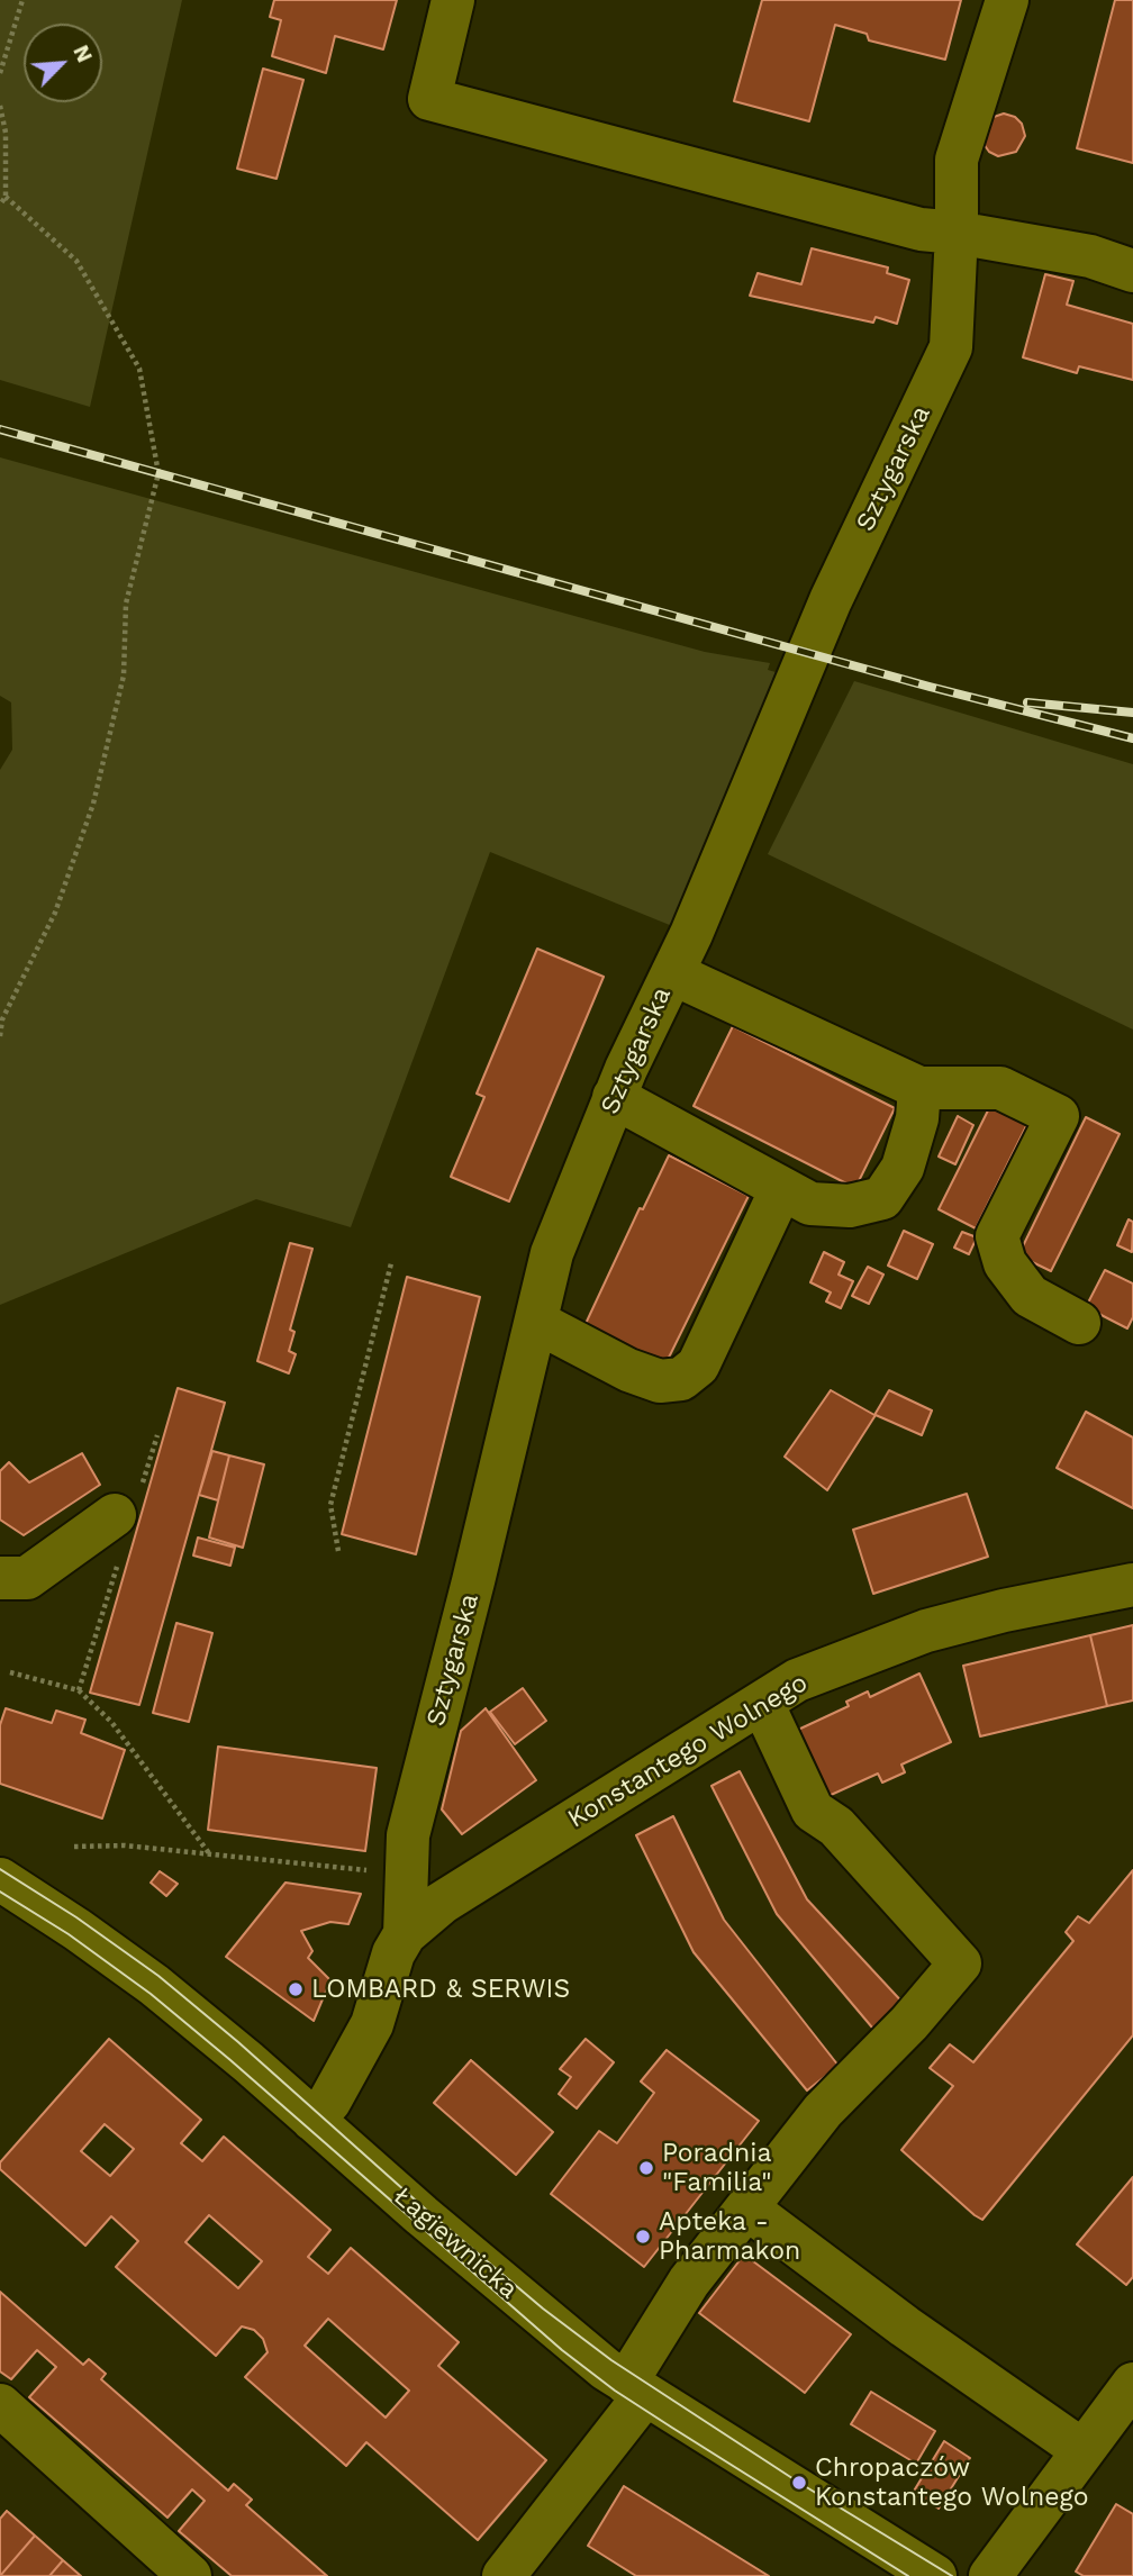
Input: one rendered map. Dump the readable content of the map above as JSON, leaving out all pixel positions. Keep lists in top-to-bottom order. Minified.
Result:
{"streets":{"street":["Sztygarska","Konstantego Wolnego","Łagiewnicka"]},"crossings":[["Sztygarska","Konstantego Wolnego"],["Sztygarska","Łagiewnicka"]],"places":["LOMBARD & SERWIS","Poradnia \"Familia\"","Apteka - Pharmakon","Chropaczów Konstantego Wolnego"],"north":"top right"}
